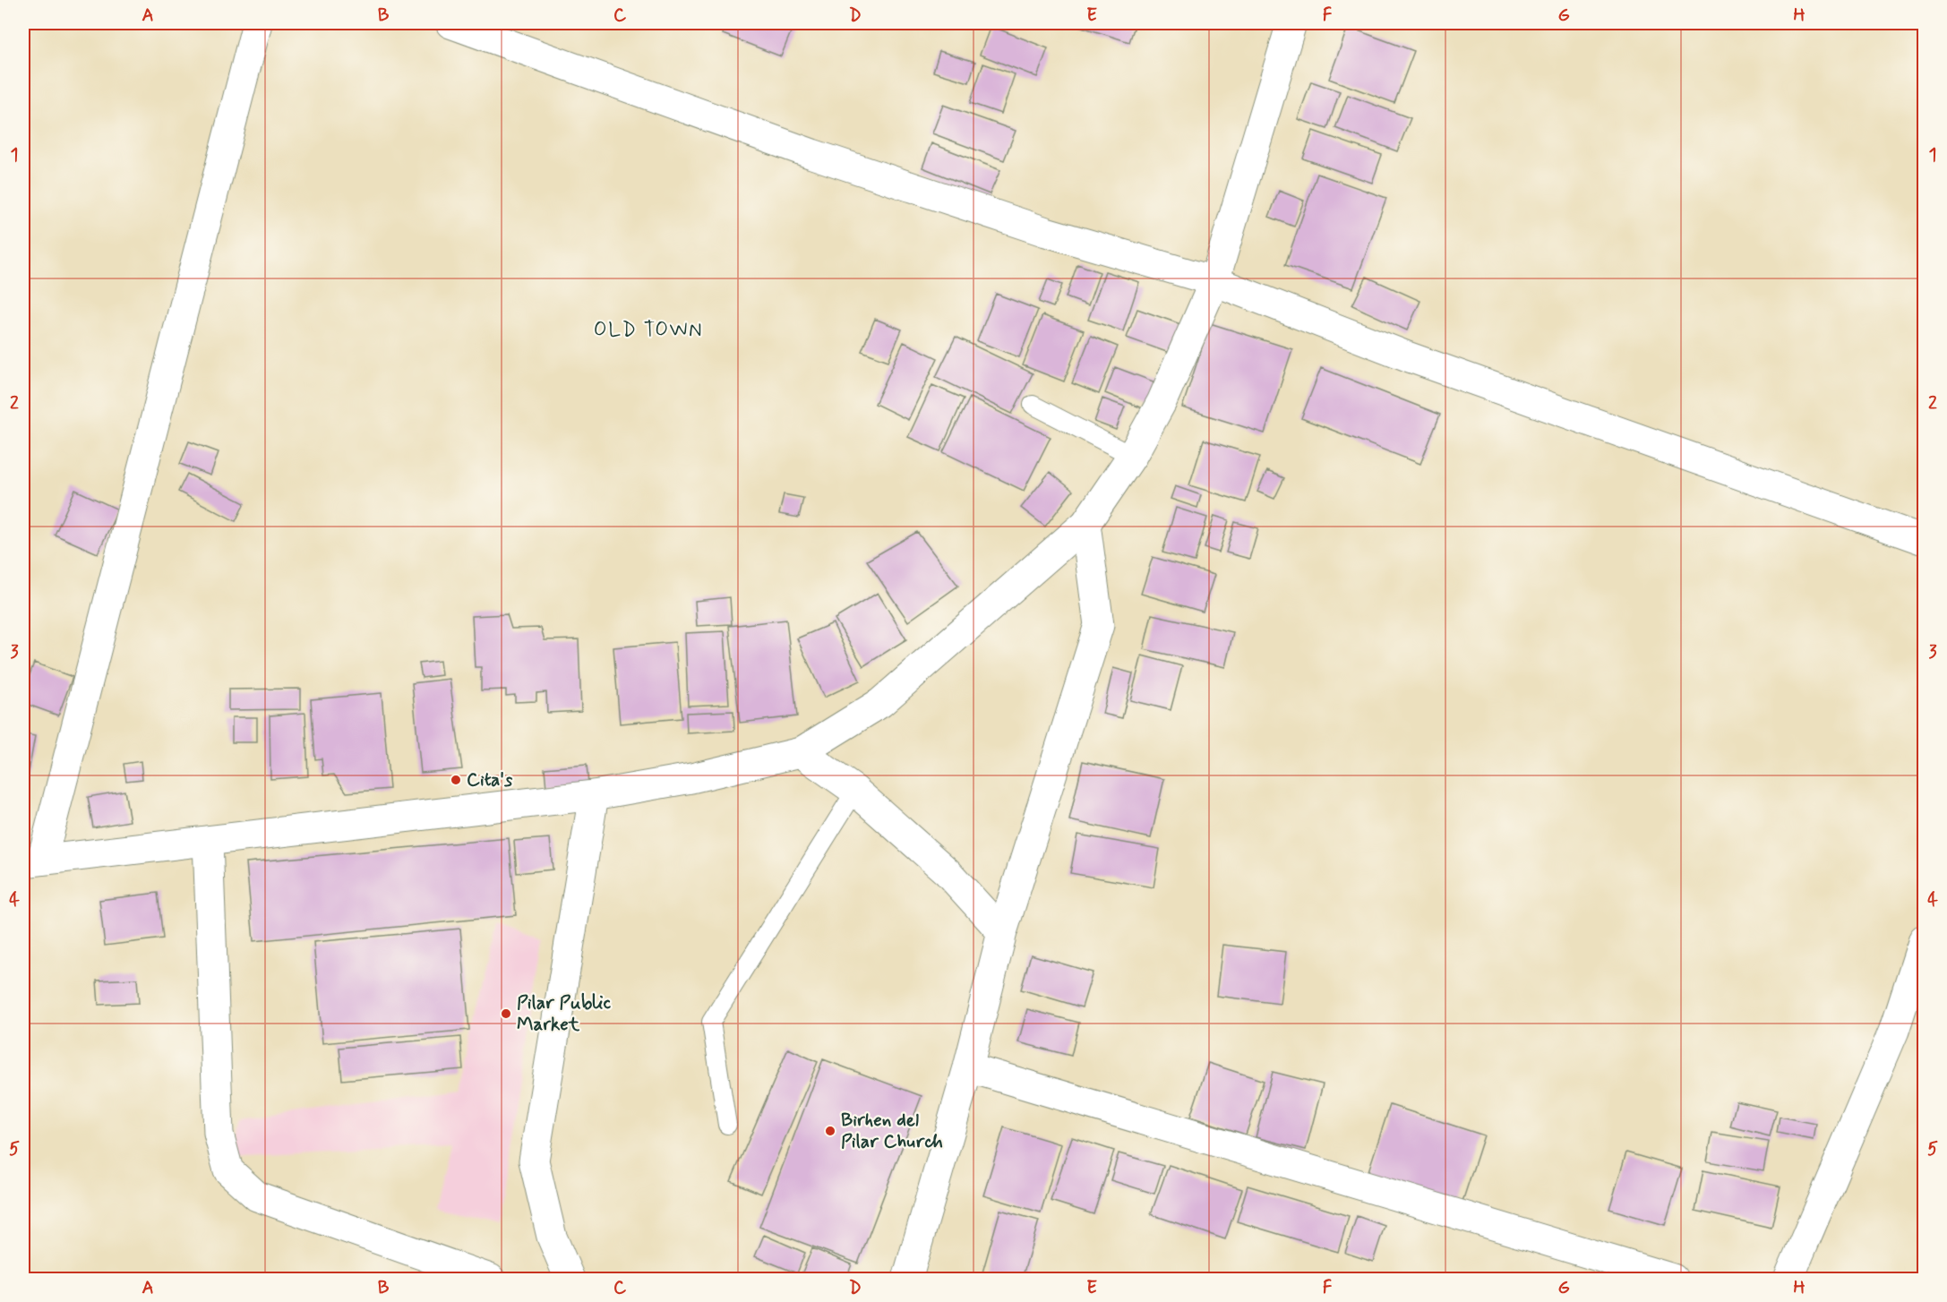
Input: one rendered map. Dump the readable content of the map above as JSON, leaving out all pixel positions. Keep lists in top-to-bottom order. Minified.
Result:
{"districts":["OLD TOWN"],"places":["Cita's","Pilar Public Market","Birhen del Pilar Church"],"grid":{"columns":["A","B","C","D","E","F","G","H"],"rows":["1","2","3","4","5"]}}
